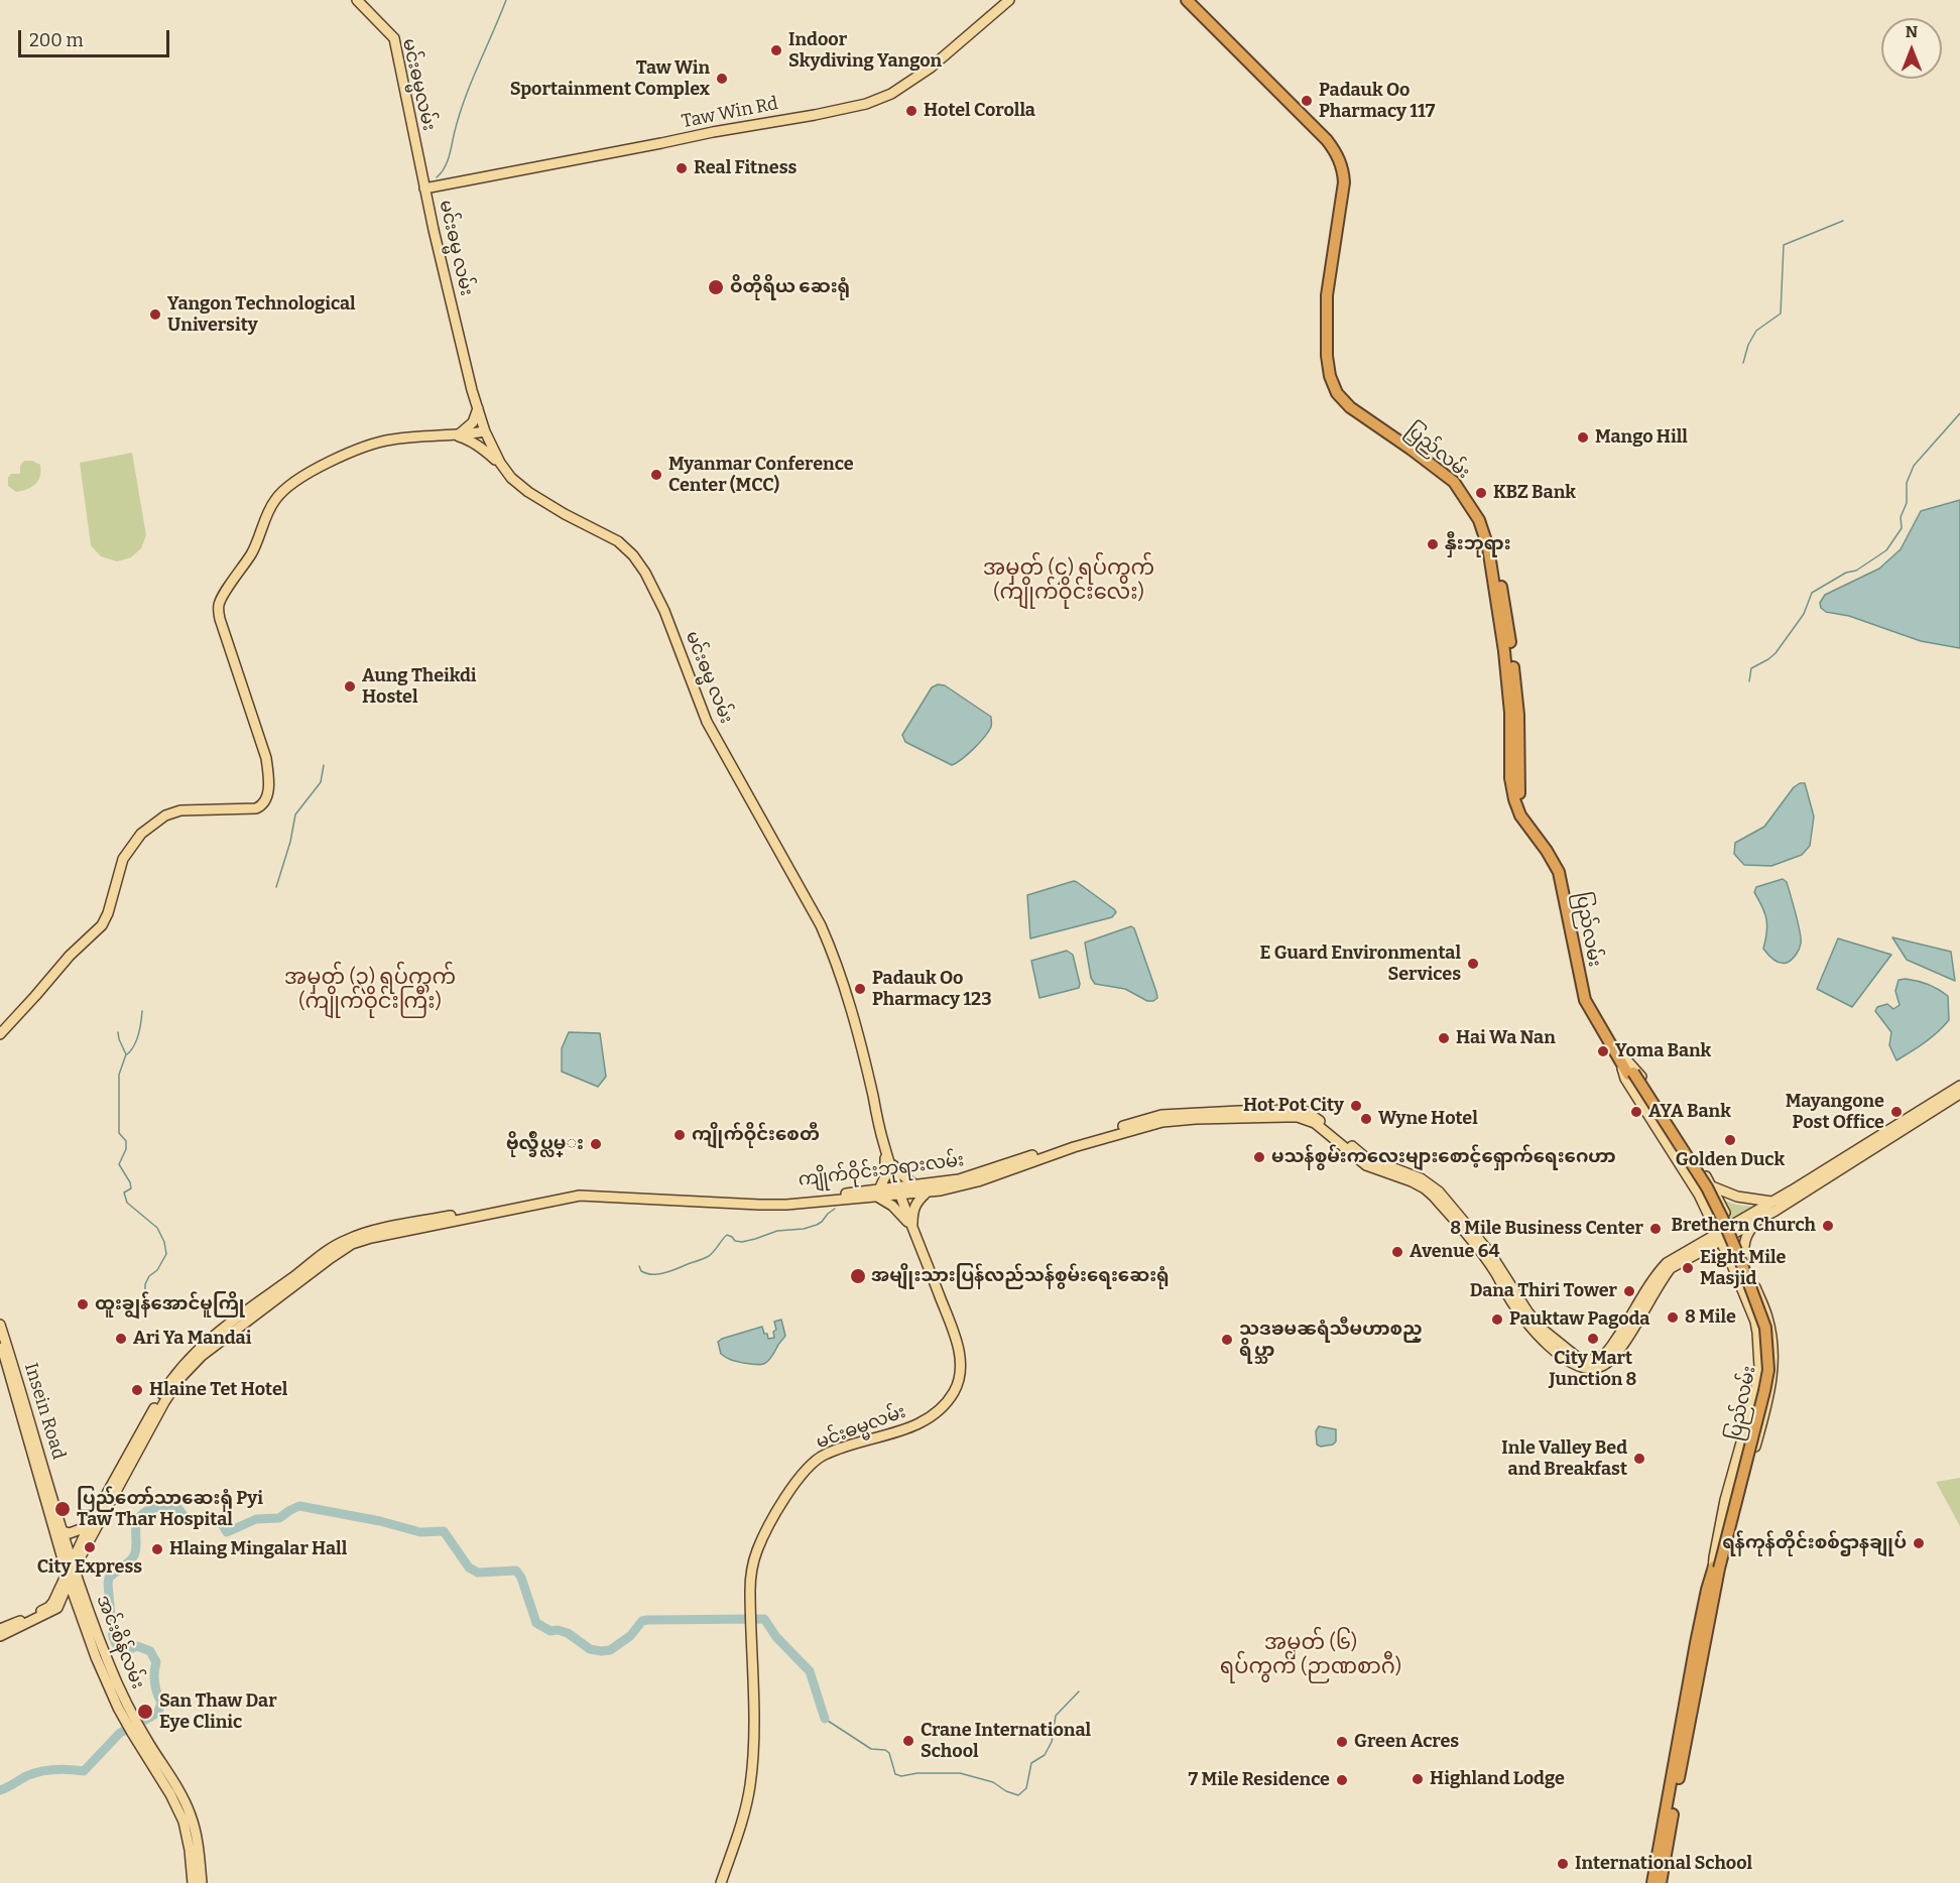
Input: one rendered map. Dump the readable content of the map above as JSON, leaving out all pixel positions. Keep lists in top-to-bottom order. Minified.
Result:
{"streets":{"highway":["ပြည်လမ်း"],"main road":["မင်းဓမ္မလမ်း","Taw Win Rd","မင်းဓမ္မ လမ်း","ကျိုက်ဝိုင်းဘုရားလမ်း","Insein Road","အင်းစိန်လမ်း"]},"crossings":[["မင်းဓမ္မလမ်း","Taw Win Rd"],["မင်းဓမ္မလမ်း","မင်းဓမ္မ လမ်း"],["Taw Win Rd","မင်းဓမ္မ လမ်း"],["မင်းဓမ္မ လမ်း","ကျိုက်ဝိုင်းဘုရားလမ်း"],["ကျိုက်ဝိုင်းဘုရားလမ်း","အင်းစိန်လမ်း"],["Insein Road","အင်းစိန်လမ်း"]],"districts":["အမှတ် (၄) ရပ်ကွက် (ကျိုက်ဝိုင်းလေး)","အမှတ် (၃) ရပ်ကွက် (ကျိုက်ဝိုင်းကြီး)","အမှတ် (၆) ရပ်ကွက် (ဉာဏစာဂီ)"],"places":["Indoor Skydiving Yangon","Taw Win Sportainment Complex","Padauk Oo Pharmacy 117","Hotel Corolla","Real Fitness","ဝိတိုရိယ ဆေးရုံ","Yangon Technological University","Mango Hill","Myanmar Conference Center (MCC)","KBZ Bank","နှီးဘုရား","Aung Theikdi Hostel","E Guard Environmental Services","Padauk Oo Pharmacy 123","Hai Wa Nan","Yoma Bank","Hot Pot City","AYA Bank","Mayangone Post Office","Wyne Hotel","ကျိုက်ဝိုင်းစေတီ","Golden Duck","ဗိုလ္ခ်ဳပ္လမ္း","မသန်စွမ်းကလေးများစောင့်ရှောက်ရေးဂေဟာ","Brethern Church","8 Mile Business Center","Avenue 64","Eight Mile Masjid","အမျိုးသားပြန်လည်သန်စွမ်းရေးဆေးရုံ","Dana Thiri Tower","ထူးချွန်အောင်မူကြို","8 Mile","Pauktaw Pagoda","Ari Ya Mandai","City Mart Junction 8","သဒၶမၼရံသီမဟာစည္ ရိပ္သာ","Hlaine Tet Hotel","Inle Valley Bed and Breakfast","ပြည်တော်သာဆေးရုံ Pyi Taw Thar Hospital","ရန်ကုန်တိုင်းစစ်ဌာနချုပ်","City Express","Hlaing Mingalar Hall","San Thaw Dar Eye Clinic","Crane International School","Green Acres","Highland Lodge","7 Mile Residence","International School"],"scale_bar":"200 m","north":"top"}
